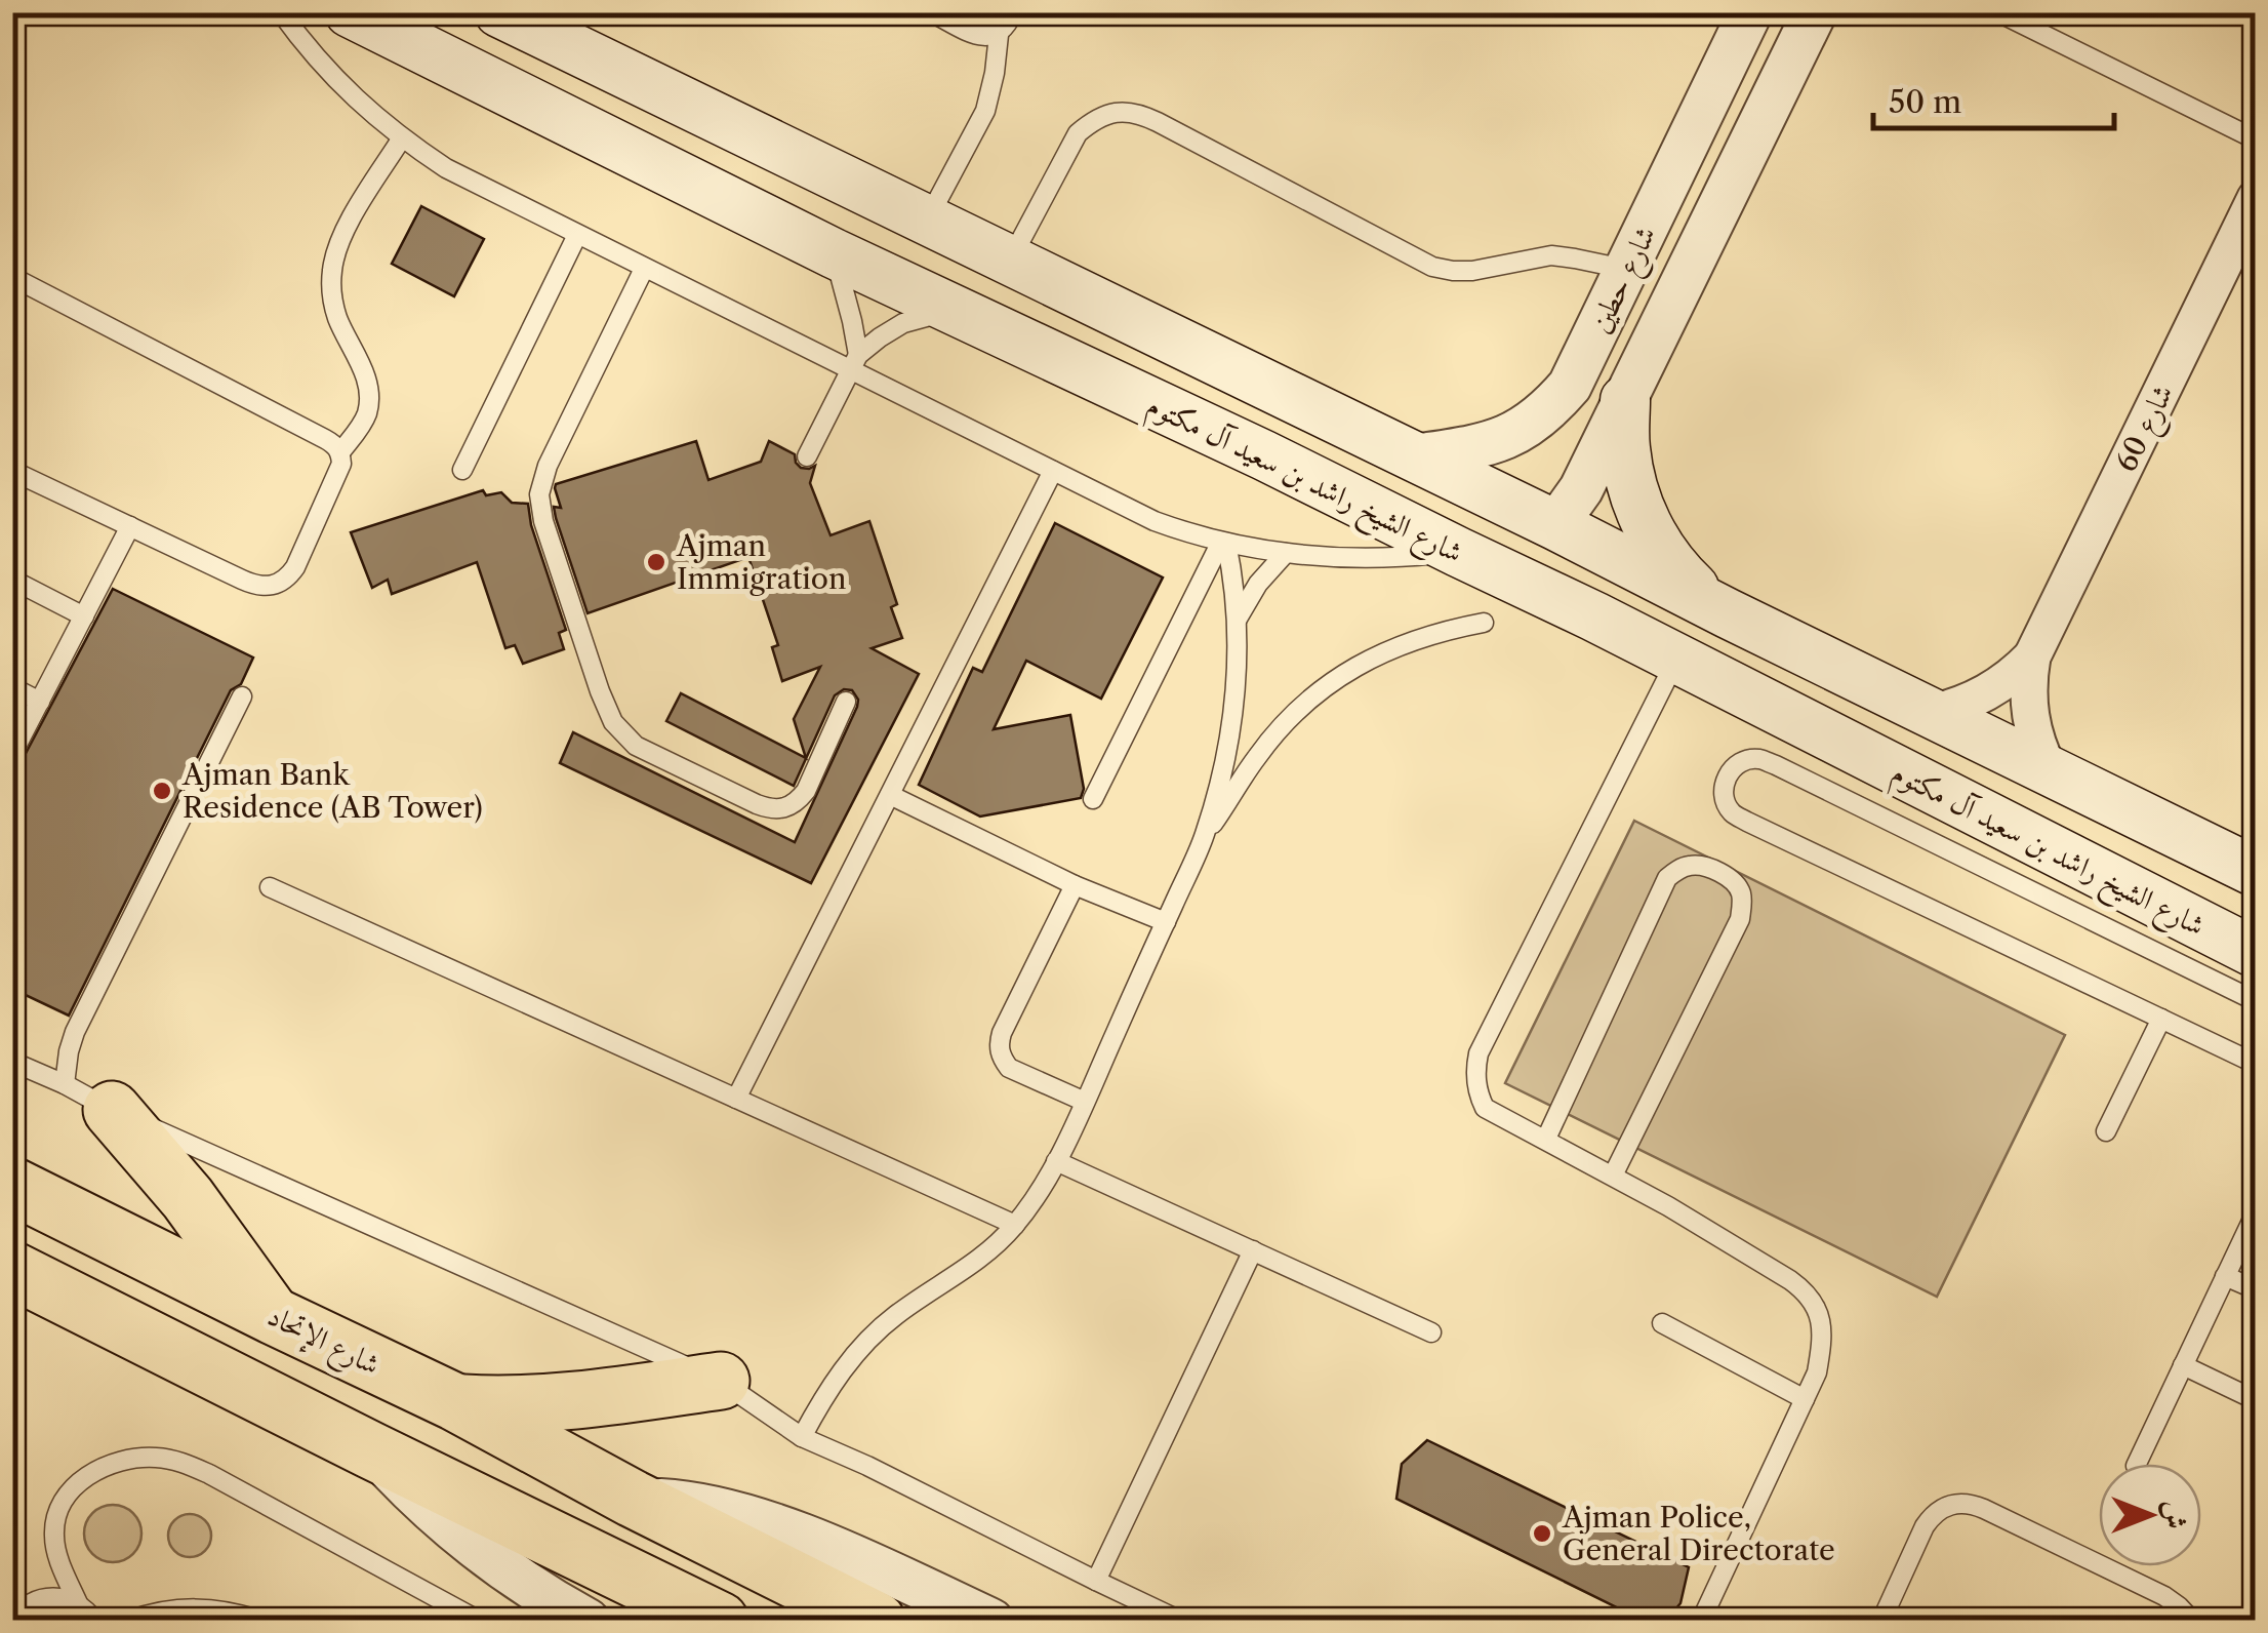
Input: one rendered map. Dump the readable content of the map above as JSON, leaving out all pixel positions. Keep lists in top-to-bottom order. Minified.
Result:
{"streets":{"highway":["شارع الإتحاد"],"main road":["شارع الشيخ راشد بن سعيد آل مكتوم"],"street":["شارع حطين","شارع 60"]},"places":["Ajman Immigration","Ajman Bank Residence (AB Tower)","Ajman Police, General Directorate"],"scale_bar":"50 m","north":"right"}
